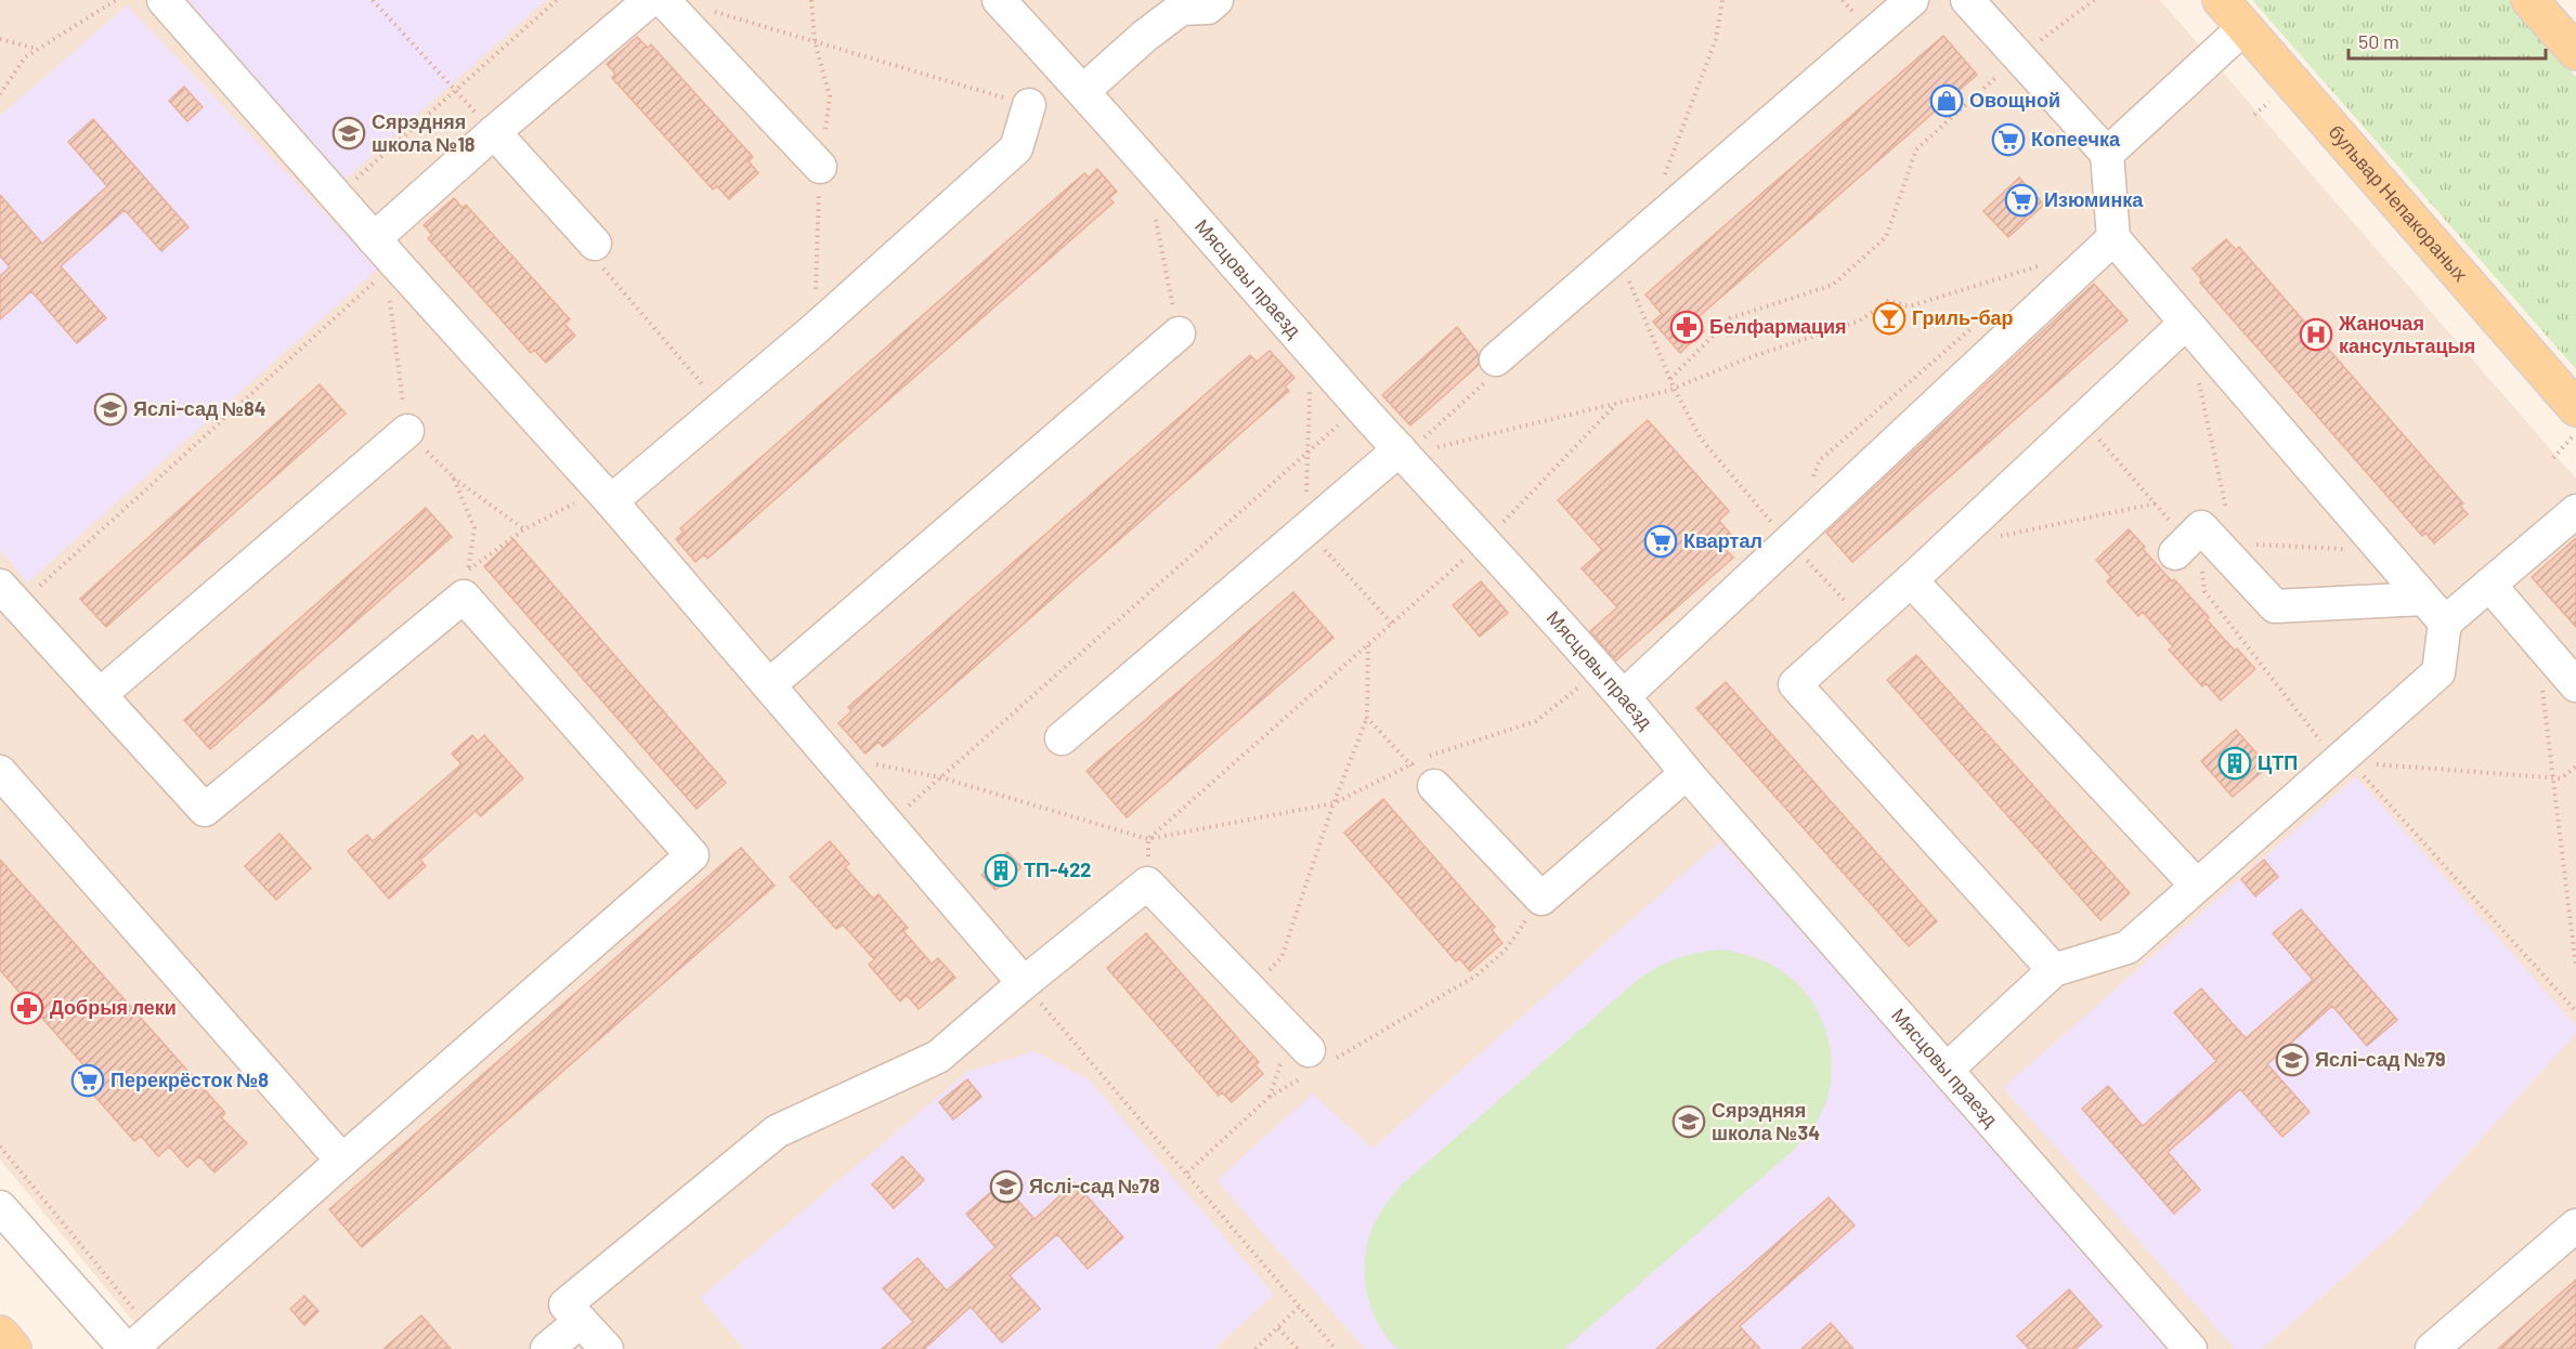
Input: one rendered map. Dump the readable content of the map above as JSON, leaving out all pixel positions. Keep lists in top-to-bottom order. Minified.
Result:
{"streets":{"main road":["бульвар Непакораных"],"street":["Мясцовы праезд"]},"places":{"shop":["Овощной"],"school or university":["Сярэдняя школа №18","Яслі-сад №84","Яслі-сад №79","Сярэдняя школа №34","Яслі-сад №78"],"supermarket":["Копеечка","Изюминка","Квартал","Перекрёсток №8"],"bar":["Гриль-бар"],"pharmacy":["Белфармация","Добрыя леки"],"hospital":["Жаночая кансультацыя"],"building":["ЦТП","ТП-422"]},"scale_bar":"50 m"}
